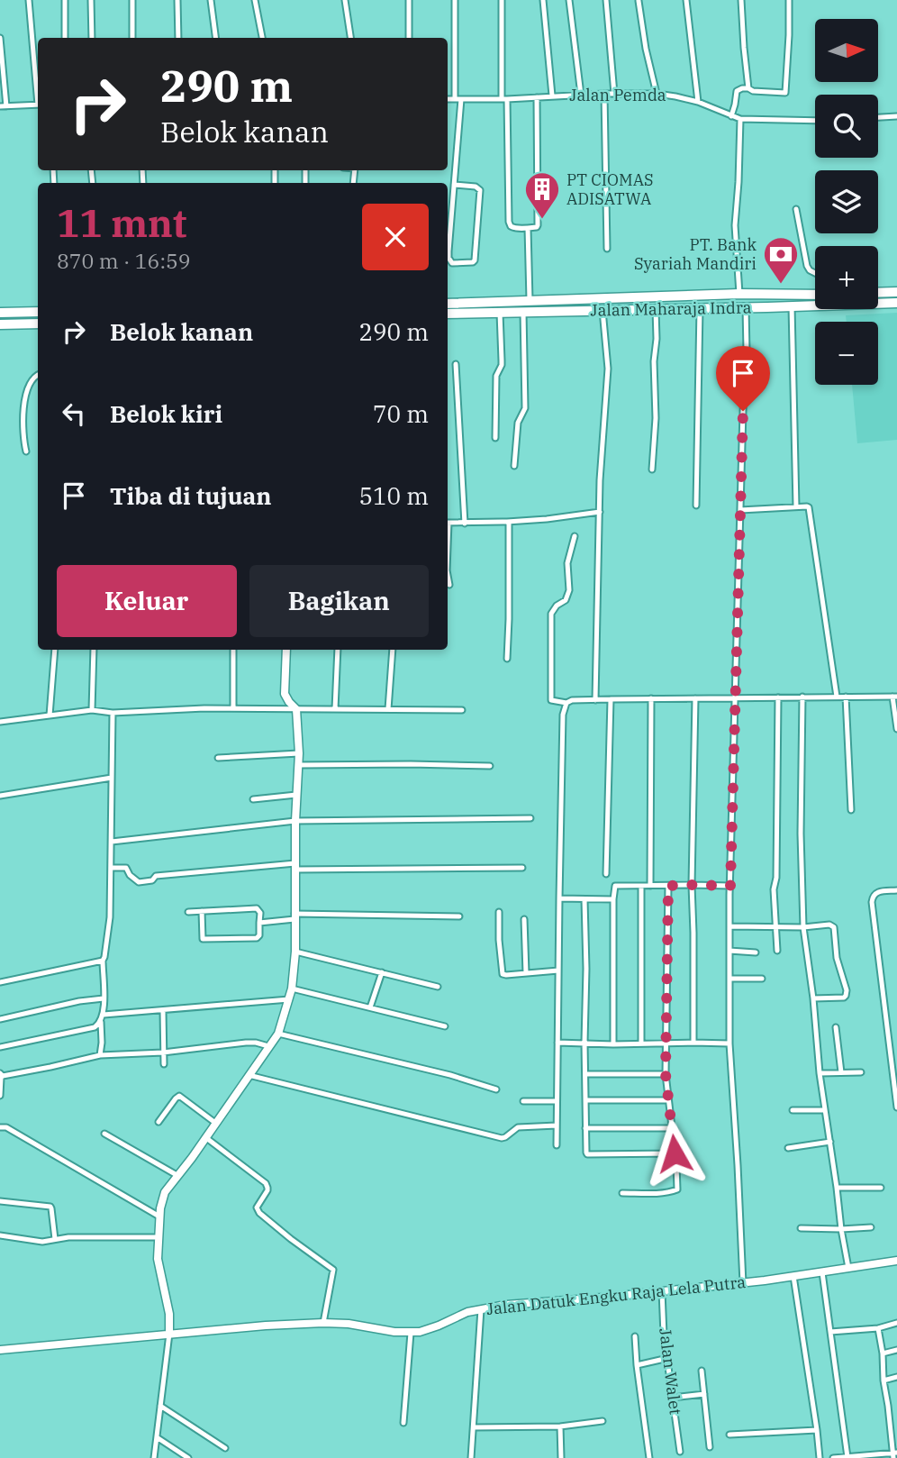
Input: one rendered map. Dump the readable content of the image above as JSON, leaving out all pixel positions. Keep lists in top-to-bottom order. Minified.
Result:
{"streets":{"highway":["Jalan Maharaja Indra"],"street":["Jalan Pemda","Jalan Datuk Engku Raja Lela Putra","Jalan Walet"]},"crossings":[["Jalan Datuk Engku Raja Lela Putra","Jalan Walet"]],"places":{"building":["PT CIOMAS ADISATWA"],"bank":["PT. Bank Syariah Mandiri"]},"north":"right","page":{"map_buttons":["+","−"],"turn":["290 m","Belok kanan"],"heading":["11 mnt","870 m · 16:59"],"list":[{"name":"Belok kanan","value":"290 m"},{"name":"Belok kiri","value":"70 m"},{"name":"Tiba di tujuan","value":"510 m"}],"buttons":["Keluar","Bagikan"]}}
